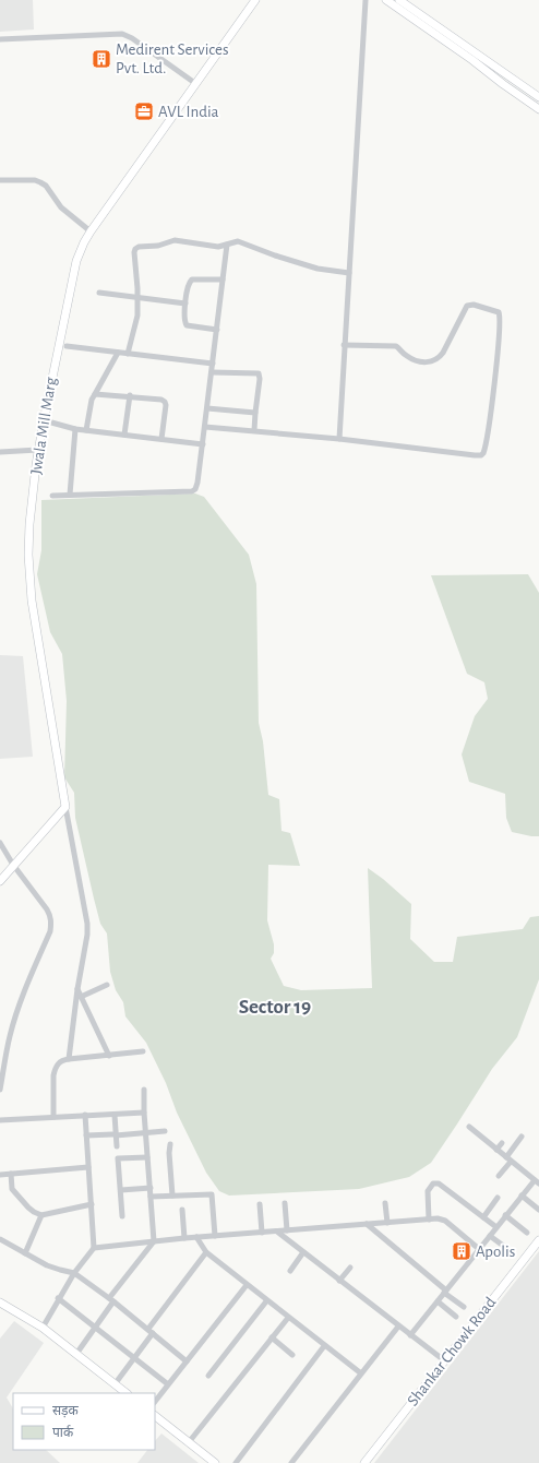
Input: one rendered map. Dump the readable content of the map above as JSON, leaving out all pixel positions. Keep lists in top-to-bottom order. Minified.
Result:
{"streets":{"street":["Jwala Mill Marg","Shankar Chowk Road"]},"districts":["Sector 19"],"places":{"building":["Medirent Services Pvt. Ltd.","Apolis"],"office":["AVL India"]},"legend":["सड़क","पार्क"]}
